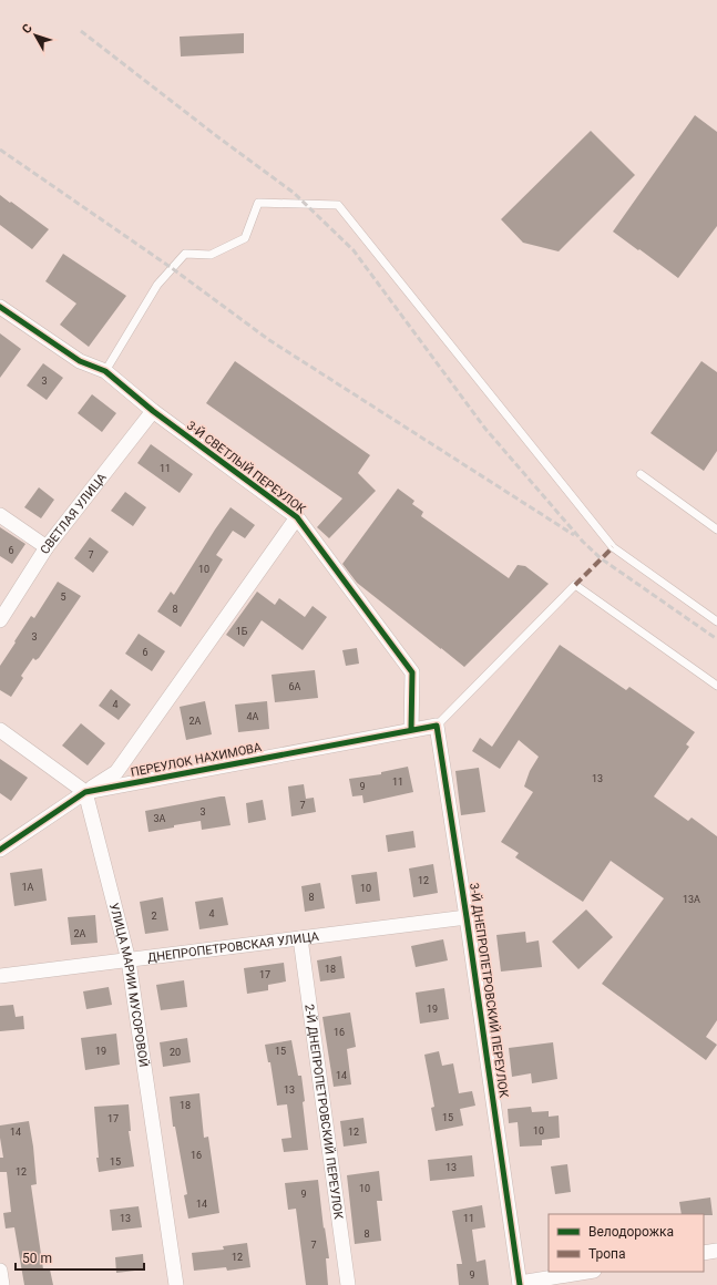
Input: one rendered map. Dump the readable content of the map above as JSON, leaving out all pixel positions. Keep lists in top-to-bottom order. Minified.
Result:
{"streets":{"street":["3-Й СВЕТЛЫЙ ПЕРЕУЛОК","СВЕТЛАЯ УЛИЦА","ПЕРЕУЛОК НАХИМОВА","ДНЕПРОПЕТРОВСКАЯ УЛИЦА","УЛИЦА МАРИИ МУСОРОВОЙ","3-Й ДНЕПРОПЕТРОВСКИЙ ПЕРЕУЛОК","2-Й ДНЕПРОПЕТРОВСКИЙ ПЕРЕУЛОК"]},"crossings":[["3-Й СВЕТЛЫЙ ПЕРЕУЛОК","СВЕТЛАЯ УЛИЦА"],["3-Й СВЕТЛЫЙ ПЕРЕУЛОК","ПЕРЕУЛОК НАХИМОВА"],["ПЕРЕУЛОК НАХИМОВА","УЛИЦА МАРИИ МУСОРОВОЙ"],["ДНЕПРОПЕТРОВСКАЯ УЛИЦА","УЛИЦА МАРИИ МУСОРОВОЙ"],["ДНЕПРОПЕТРОВСКАЯ УЛИЦА","3-Й ДНЕПРОПЕТРОВСКИЙ ПЕРЕУЛОК"],["ДНЕПРОПЕТРОВСКАЯ УЛИЦА","2-Й ДНЕПРОПЕТРОВСКИЙ ПЕРЕУЛОК"]],"house_numbers":["3","11","6","7","10","5","8","1Б","3","6","6А","4","4А","2А","13","11","9","7","3","3А","12","1А","10","8","13А","4","2","2А","18","17","19","16","19","15","20","14","13","18","15","17","10","14","12","16","15","13","12","10","9","14","13","11","8","7","12","9"],"legend":["Велодорожка","Тропа"],"scale_bar":"50 m","north":"top left"}
